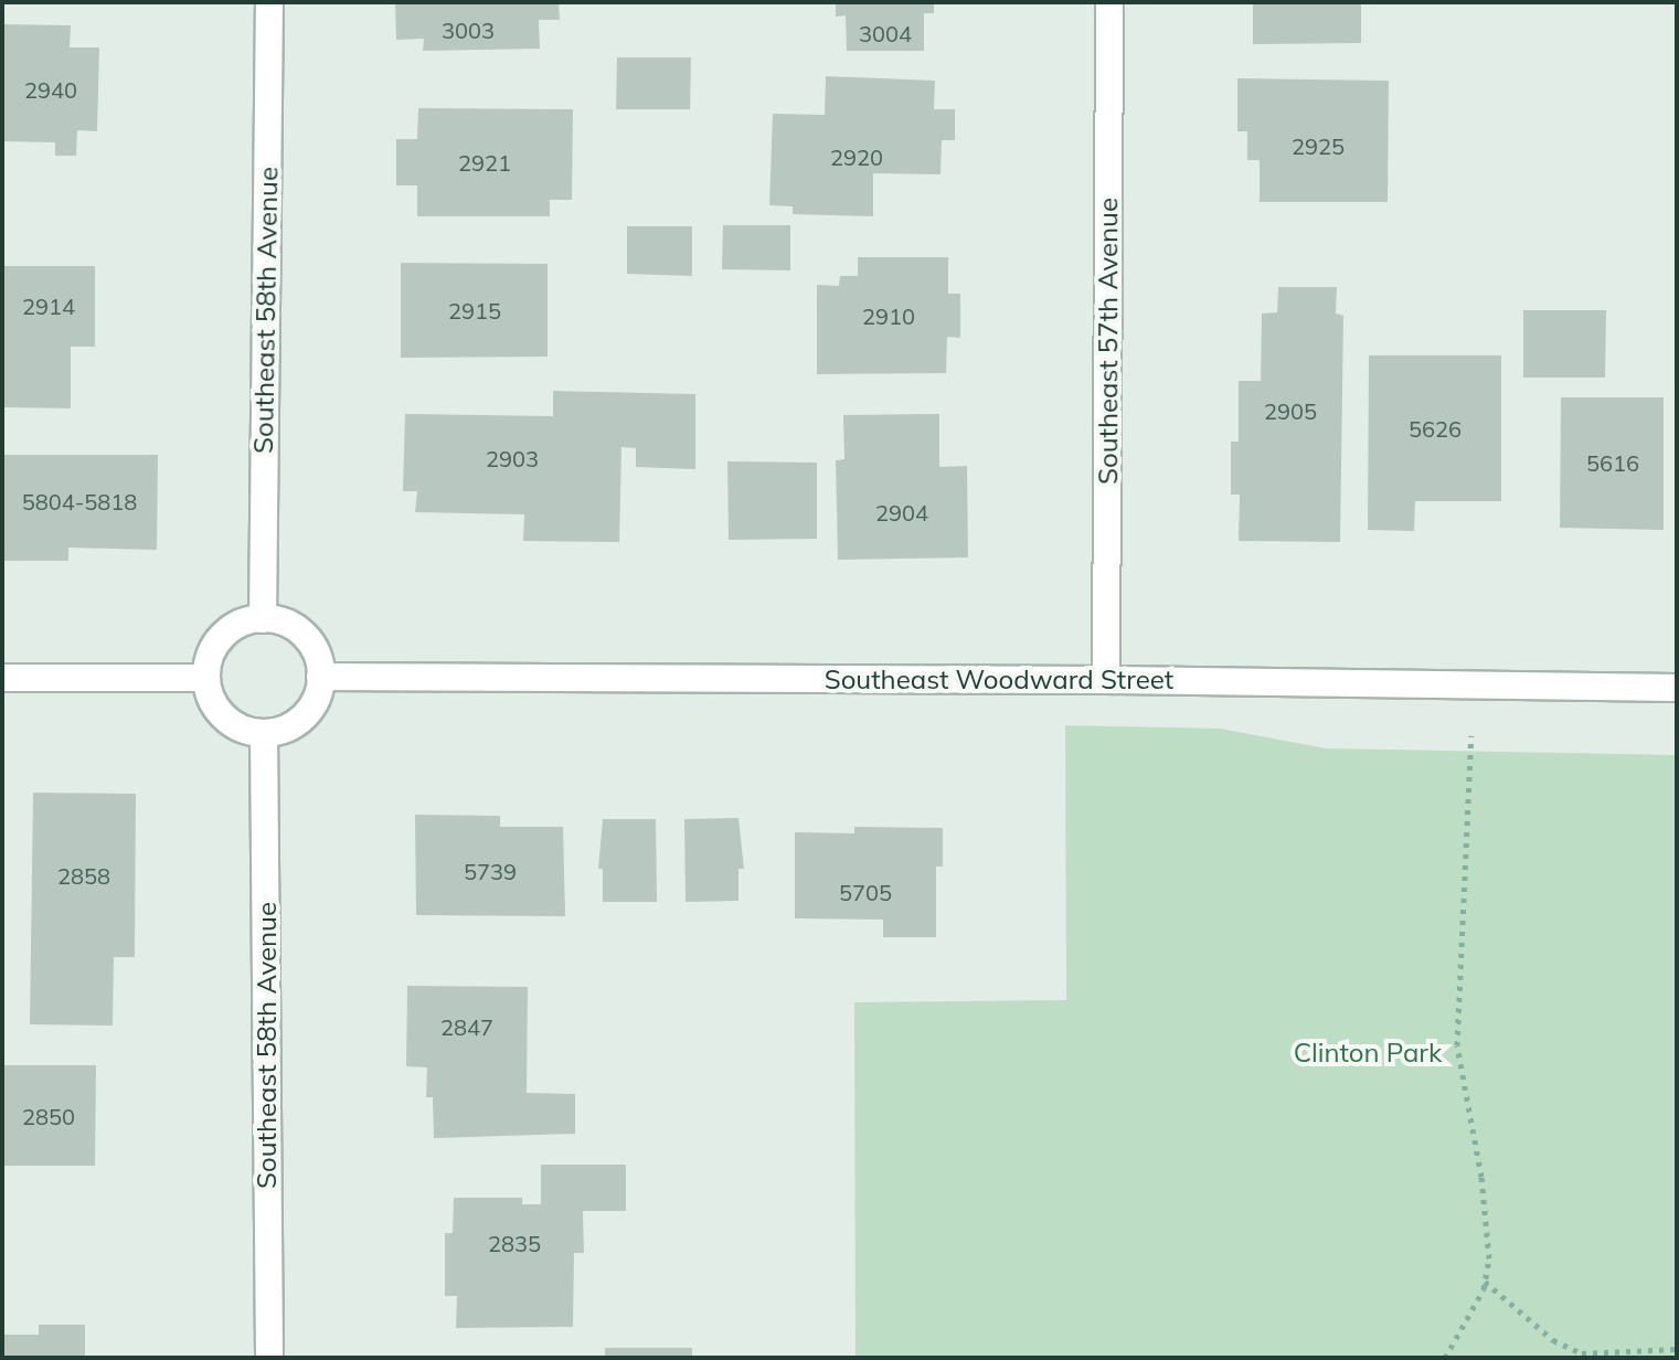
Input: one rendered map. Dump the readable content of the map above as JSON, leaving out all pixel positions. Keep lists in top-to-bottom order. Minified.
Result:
{"streets":{"street":["Southeast 58th Avenue","Southeast 57th Avenue","Southeast Woodward Street"]},"crossings":[["Southeast 58th Avenue","Southeast Woodward Street"],["Southeast 57th Avenue","Southeast Woodward Street"]],"parks":["Clinton Park"],"house_numbers":["3003","3004","2940","2925","2920","2921","2914","2915","2910","2905","5626","2903","5616","5804-5818","2904","5739","2858","5705","2847","2850","2835"]}
